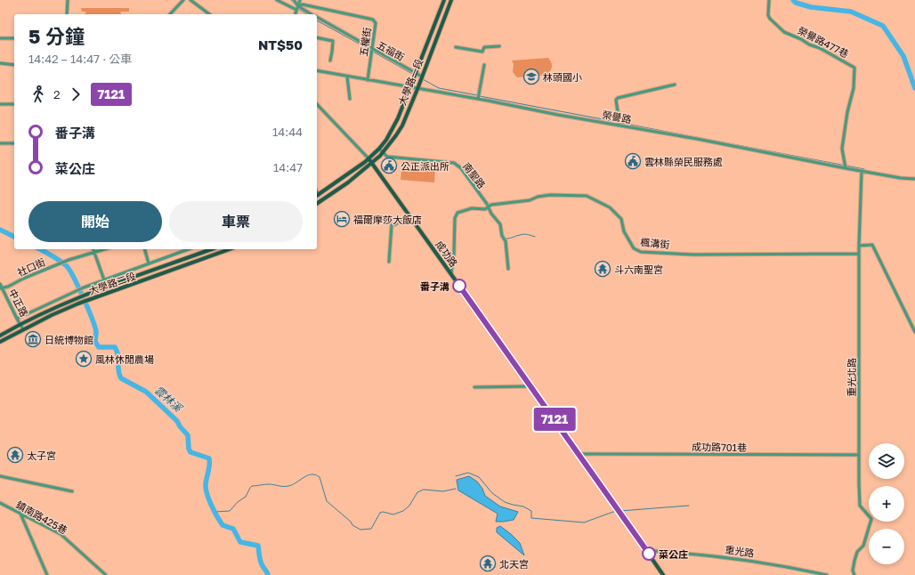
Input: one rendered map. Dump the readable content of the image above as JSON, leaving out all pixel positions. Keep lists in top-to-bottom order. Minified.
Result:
{"streets":{"main road":["大學路一段","成功路","大學路二段"],"street":["五權街","榮譽路477巷","五福街","榮譽路","南聖路","楓溝街","社口街","中正路","重光北路","成功路701巷","鎮南路425巷","重光路"]},"crossings":[["五權街","五福街"],["五權街","榮譽路"],["榮譽路477巷","榮譽路"],["五福街","大學路一段"],["大學路一段","榮譽路"],["大學路一段","南聖路"],["大學路一段","成功路"],["榮譽路","重光北路"],["南聖路","楓溝街"],["楓溝街","成功路"],["楓溝街","重光北路"],["成功路","成功路701巷"],["成功路","重光路"],["社口街","中正路"],["大學路二段","中正路"],["重光北路","成功路701巷"]],"water":["雲林溪"],"places":{"school or university":["林頭國小"],"public building":["雲林縣榮民服務處","公正派出所"],"hotel":["福爾摩莎大飯店"],"temple":["斗六南聖宮","太子宮","北天宮"],"other":["番子溝","菜公庄"],"museum":["日統博物館"],"place":["風林休閒農場"]},"lines":["bus line 7121"],"page":{"on_map":"7121","heading":["5 分鐘","14:42 – 14:47 · 公車","NT$50"],"legs":["2","7121"],"list":[{"name":"番子溝","value":"14:44"},{"name":"菜公庄","value":"14:47"}],"buttons":["開始","車票"],"map_buttons":["+","−"]}}
